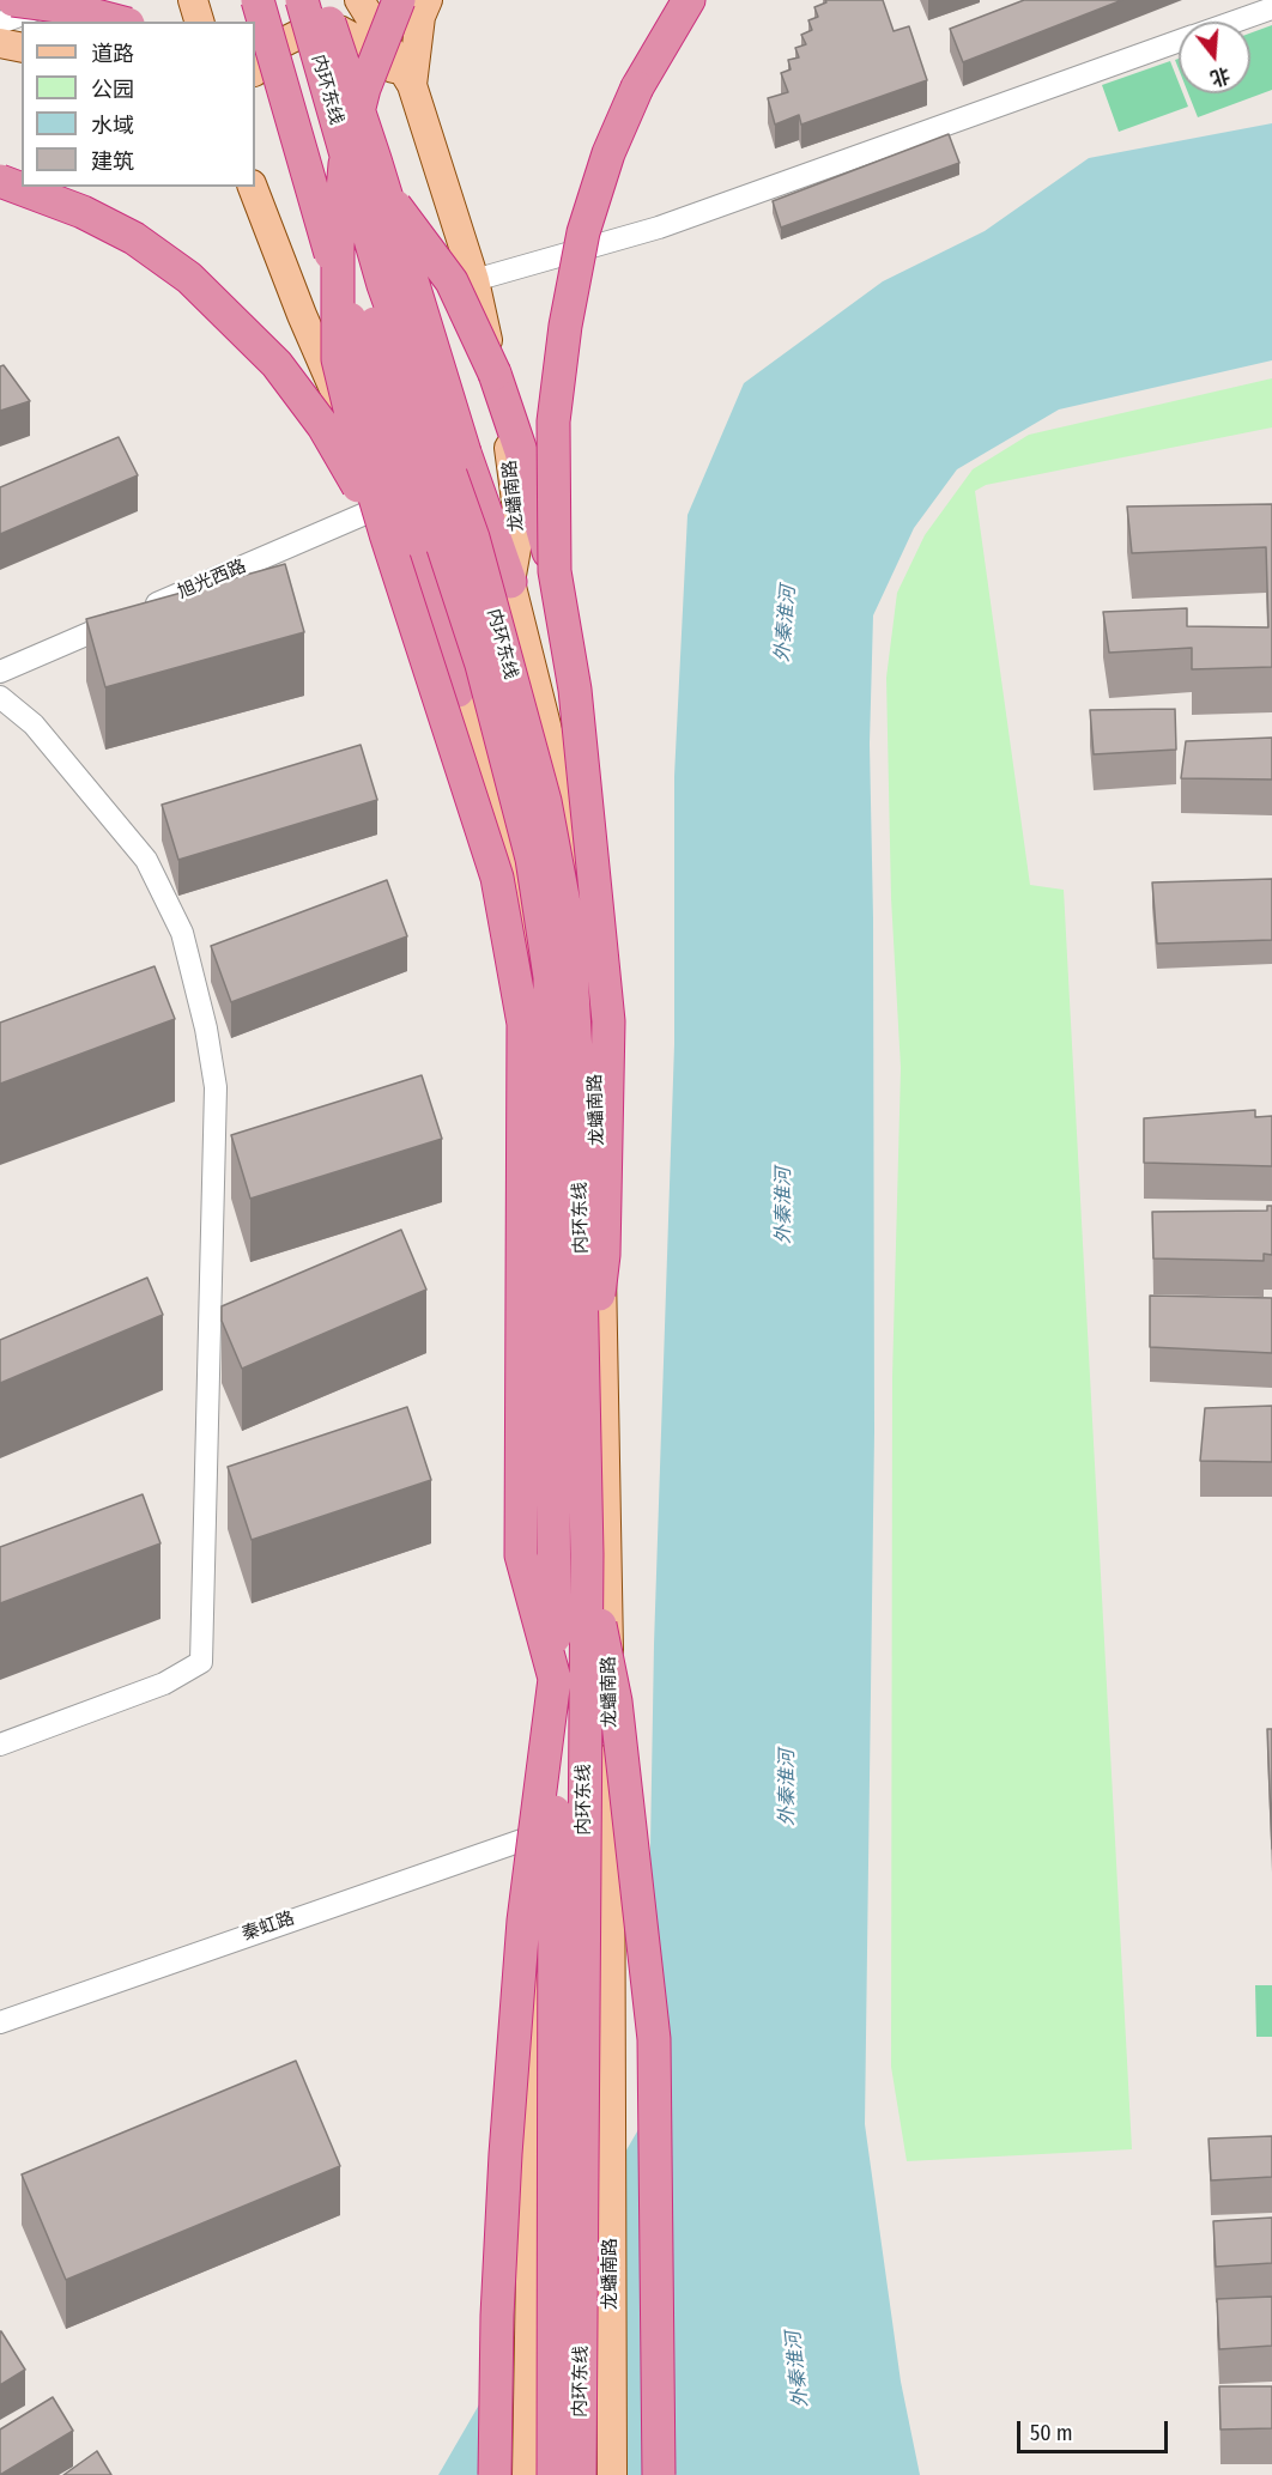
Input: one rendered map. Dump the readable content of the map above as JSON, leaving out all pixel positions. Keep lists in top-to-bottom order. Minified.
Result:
{"streets":{"highway":["内环东线"],"main road":["龙蟠南路"],"street":["旭光西路","秦虹路"]},"water":["外秦淮河"],"legend":["道路","公园","水域","建筑"],"scale_bar":"50 m","north":"bottom"}
